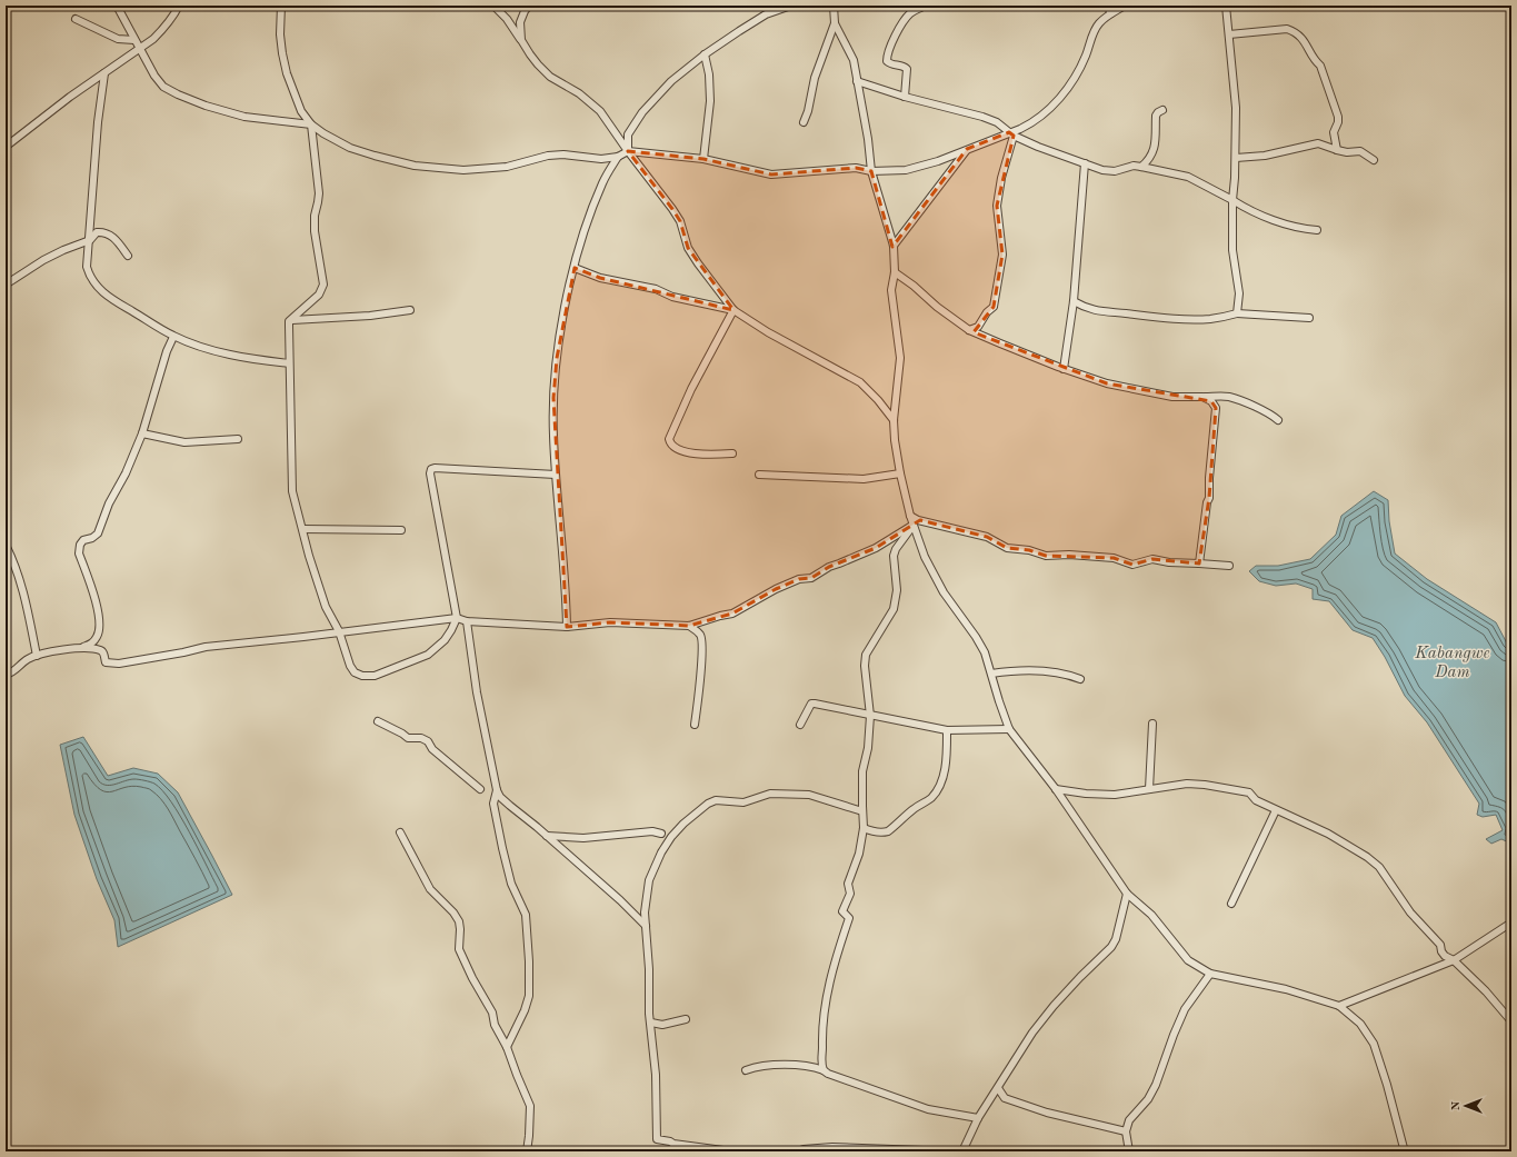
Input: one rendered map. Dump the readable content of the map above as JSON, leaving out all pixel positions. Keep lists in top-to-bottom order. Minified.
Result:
{"water":["Kabangwe Dam"],"north":"left"}
